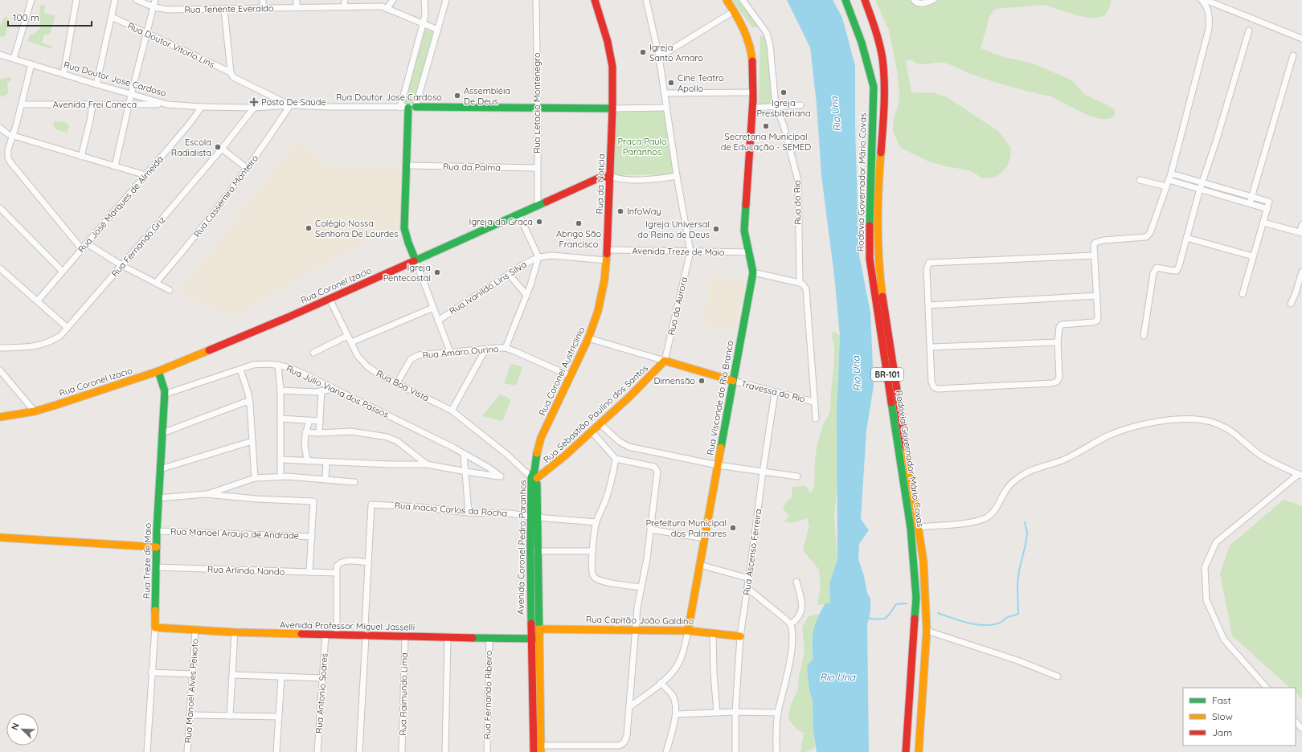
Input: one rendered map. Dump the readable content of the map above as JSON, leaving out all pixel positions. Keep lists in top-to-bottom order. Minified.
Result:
{"streets":{"main road":["Rua Doutor Jose Cardoso","Rodovia Governador Mário Covas","Rua da Noticia","Rua Coronel Izacio","Rua Coronel Austriclinio","BR-101","Rua Visconde do Rio Branco","Rua Sebastião Paulino dos Santos","Avenida Coronel Pedro Paranhos","Rua Treze de Maio","Rua Capitão João Galdino","Avenida Professor Miguel Jasselli"],"street":["Rua Tenente Everaldo","Rua Doutor Vitorio Lins","Rua Letacio Montenegro","Avenida Frei Caneca","Rua da Palma","Rua Cassemiro Monteiro","Rua do Rio","Rua José Marques de Almeida","Rua Fernando Griz","Avenida Treze de Maio","Rua Ivanildo Lins Silva","Rua da Aurora","Rua Amaro Ourino","Rua Boa Vista","Rua Júlio Viana dos Passos","Travessa do Rio","Rua Inacio Carlos da Rocha","Rua Manoel Araujo de Andrade","Rua Ascenso Ferreira","Rua Arlindo Nando","Rua Manoel Alves Peixoto","Rua Antonio Soares","Rua Raimundo Lima","Rua Fernando Ribeiro"]},"crossings":[["Rua Doutor Vitorio Lins","Rua Doutor Jose Cardoso"],["Rua Doutor Vitorio Lins","Rua Cassemiro Monteiro"],["Rua Doutor Jose Cardoso","Rua Letacio Montenegro"],["Rua Doutor Jose Cardoso","Avenida Frei Caneca"],["Rua Doutor Jose Cardoso","Rua da Noticia"],["Rua Doutor Jose Cardoso","Rua Cassemiro Monteiro"],["Rua Doutor Jose Cardoso","Rua José Marques de Almeida"],["Rua Doutor Jose Cardoso","Rua Fernando Griz"],["Rua Letacio Montenegro","Rua da Palma"],["Rua Letacio Montenegro","Rua Coronel Izacio"],["Rua da Noticia","Avenida Treze de Maio"],["Rua da Noticia","Rua Coronel Izacio"],["Rua da Noticia","Rua Coronel Austriclinio"],["Avenida Treze de Maio","Rua da Aurora"],["Avenida Treze de Maio","Rua Visconde do Rio Branco"],["Rua Coronel Izacio","Rua Boa Vista"],["Rua Coronel Izacio","Rua Treze de Maio"],["Rua da Aurora","Rua Sebastião Paulino dos Santos"],["Rua Amaro Ourino","Rua Coronel Austriclinio"],["Rua Amaro Ourino","Rua Boa Vista"],["Rua Coronel Austriclinio","Rua Boa Vista"],["Rua Coronel Austriclinio","Rua Sebastião Paulino dos Santos"],["Rua Coronel Austriclinio","Avenida Coronel Pedro Paranhos"],["Rua Boa Vista","Rua Sebastião Paulino dos Santos"],["Rua Boa Vista","Avenida Coronel Pedro Paranhos"],["Rua Júlio Viana dos Passos","Rua Treze de Maio"],["Travessa do Rio","Rua Visconde do Rio Branco"],["Travessa do Rio","Rua Ascenso Ferreira"],["Rua Visconde do Rio Branco","Rua Capitão João Galdino"],["Rua Sebastião Paulino dos Santos","Avenida Coronel Pedro Paranhos"],["Rua Inacio Carlos da Rocha","Avenida Coronel Pedro Paranhos"],["Rua Manoel Araujo de Andrade","Rua Treze de Maio"],["Avenida Coronel Pedro Paranhos","Rua Capitão João Galdino"],["Avenida Coronel Pedro Paranhos","Avenida Professor Miguel Jasselli"],["Rua Ascenso Ferreira","Rua Capitão João Galdino"],["Rua Treze de Maio","Rua Arlindo Nando"],["Rua Treze de Maio","Avenida Professor Miguel Jasselli"],["Avenida Professor Miguel Jasselli","Rua Manoel Alves Peixoto"],["Avenida Professor Miguel Jasselli","Rua Antonio Soares"],["Avenida Professor Miguel Jasselli","Rua Raimundo Lima"],["Avenida Professor Miguel Jasselli","Rua Fernando Ribeiro"]],"water":["Rio Una"],"parks":["Praça Paulo Paranhos"],"places":{"other":["Igreja Santo Amaro","Cine Teatro Apollo","Igreja Presbiteriana","Assembléia De Deus","Secretaria Municipal de Educação - SEMED","Escola Radialista","InfoWay","Igreja da Graça","Abrigo São Francisco","Colégio Nossa Senhora De Lourdes","Igreja Universal do Reino de Deus","Igreja Pentecostal","Dimensão","Prefeitura Municipal dos Palmares"],"health":["Posto De Saúde"]},"legend":["Fast","Slow","Jam"],"scale_bar":"100 m","north":"top left"}
